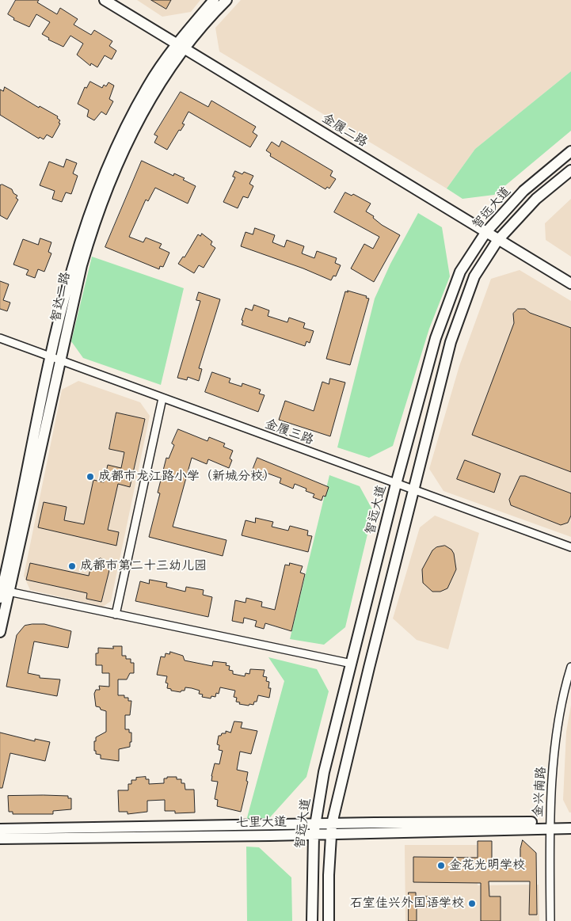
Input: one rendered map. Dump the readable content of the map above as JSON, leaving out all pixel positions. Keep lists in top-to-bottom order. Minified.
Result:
{"streets":{"main road":["金履二路","智远大道","智达二路","七里大道"],"street":["金履三路","金兴南路"]},"crossings":[["金履二路","智远大道"],["金履二路","智达二路"],["智远大道","金履三路"],["智远大道","七里大道"],["智达二路","金履三路"],["金兴南路","七里大道"]],"places":["成都市龙江路小学（新城分校）","成都市第二十三幼儿园","金花光明学校","石室佳兴外国语学校"]}
